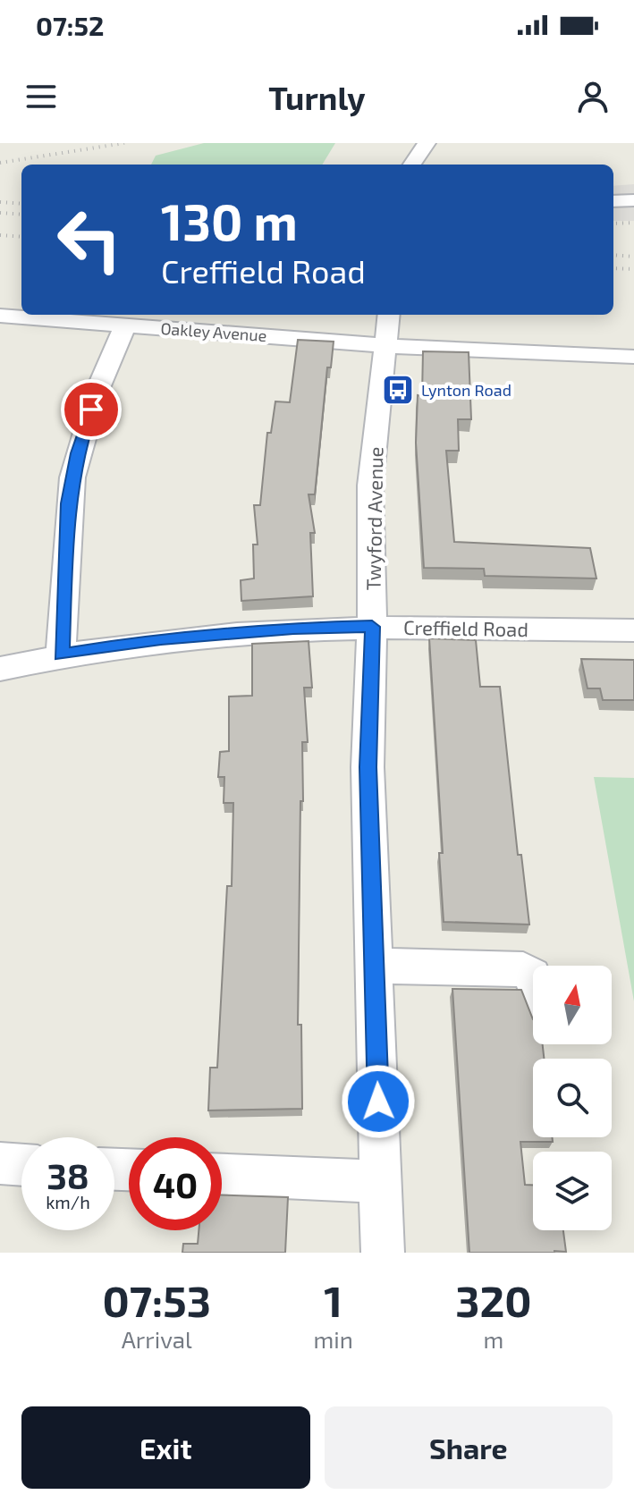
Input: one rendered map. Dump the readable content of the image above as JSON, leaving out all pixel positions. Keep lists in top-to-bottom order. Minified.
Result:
{"streets":{"street":["Oakley Avenue","Twyford Avenue","Creffield Road"]},"crossings":[["Oakley Avenue","Twyford Avenue"],["Twyford Avenue","Creffield Road"]],"places":{"bus stop":["Lynton Road"]},"north":"top","page":{"status":"07:52","header":"Turnly","turn":["130 m","Creffield Road"],"speed":"38 km/h","limit":"40","eta":["07:53","Arrival","1","min","320","m"],"buttons":["Exit","Share"]}}
